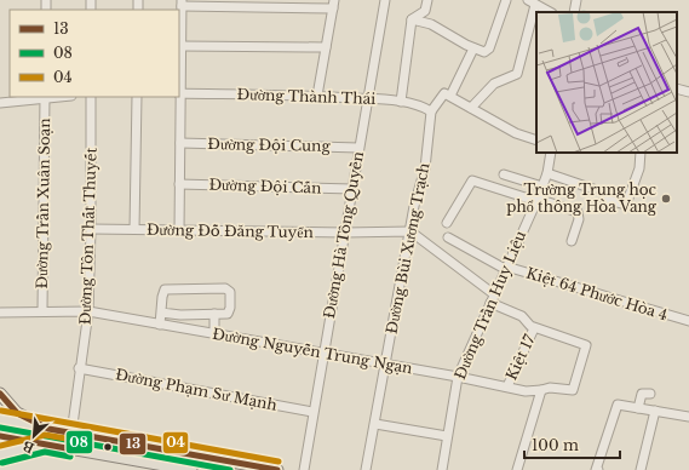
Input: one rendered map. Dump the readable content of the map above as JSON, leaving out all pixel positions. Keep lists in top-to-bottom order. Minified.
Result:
{"streets":{"street":["Đường Thành Thái","Đường Đội Cung","Đường Đội Cấn","Đường Trần Xuân Soạn","Đường Đỗ Đăng Tuyển","Đường Hà Tông Quyền","Đường Tôn Thất Thuyết","Đường Bùi Xương Trạch","Kiệt 64 Phước Hòa 4","Đường Trần Huy Liệu","Đường Nguyễn Trung Ngạn","Kiệt 17","Đường Phạm Sư Mạnh"]},"crossings":[["Đường Thành Thái","Đường Hà Tông Quyền"],["Đường Thành Thái","Đường Bùi Xương Trạch"],["Đường Đội Cung","Đường Hà Tông Quyền"],["Đường Đội Cấn","Đường Hà Tông Quyền"],["Đường Trần Xuân Soạn","Đường Nguyễn Trung Ngạn"],["Đường Đỗ Đăng Tuyển","Đường Hà Tông Quyền"],["Đường Đỗ Đăng Tuyển","Đường Tôn Thất Thuyết"],["Đường Đỗ Đăng Tuyển","Đường Bùi Xương Trạch"],["Đường Hà Tông Quyền","Đường Nguyễn Trung Ngạn"],["Đường Hà Tông Quyền","Đường Phạm Sư Mạnh"],["Đường Tôn Thất Thuyết","Đường Nguyễn Trung Ngạn"],["Đường Tôn Thất Thuyết","Đường Phạm Sư Mạnh"],["Đường Bùi Xương Trạch","Đường Nguyễn Trung Ngạn"],["Kiệt 64 Phước Hòa 4","Đường Trần Huy Liệu"],["Đường Trần Huy Liệu","Đường Nguyễn Trung Ngạn"],["Đường Nguyễn Trung Ngạn","Kiệt 17"]],"places":["Trường Trung học phổ thông Hòa Vang"],"lines":["transit line 13","transit line 04","transit line 08"],"legend":["13","08","04"],"scale_bar":"100 m","north":"bottom left"}
